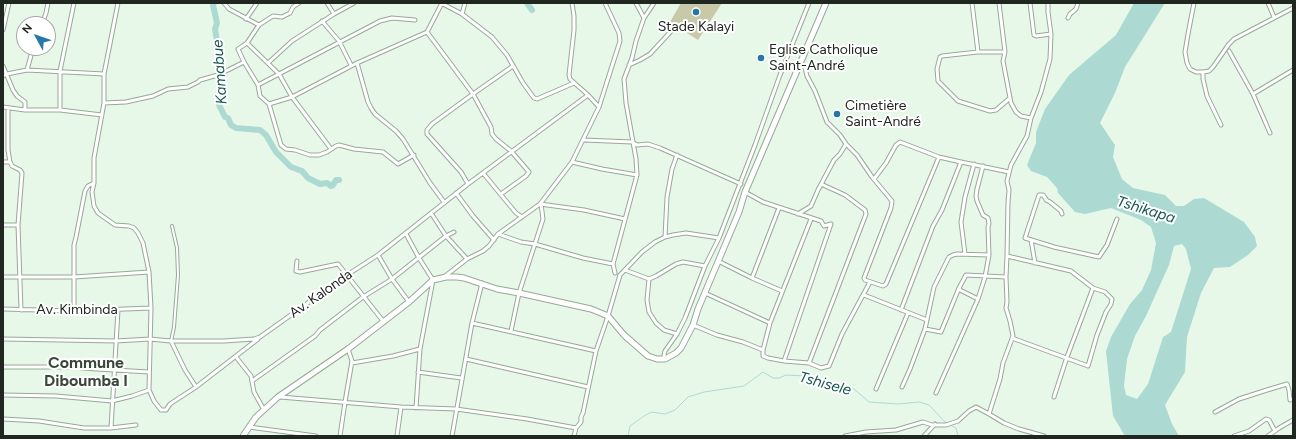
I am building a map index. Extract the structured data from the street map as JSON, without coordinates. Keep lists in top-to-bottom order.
{
  "streets": {
    "street": ["Av. Kalonda", "Av. Kimbinda"]
  },
  "districts": ["Commune Diboumba I"],
  "water": ["Kamabue", "Tshikapa", "Tshisele"],
  "places": ["Stade Kalayi", "Eglise Catholique Saint-André", "Cimetière Saint-André"],
  "north": "top left"
}
